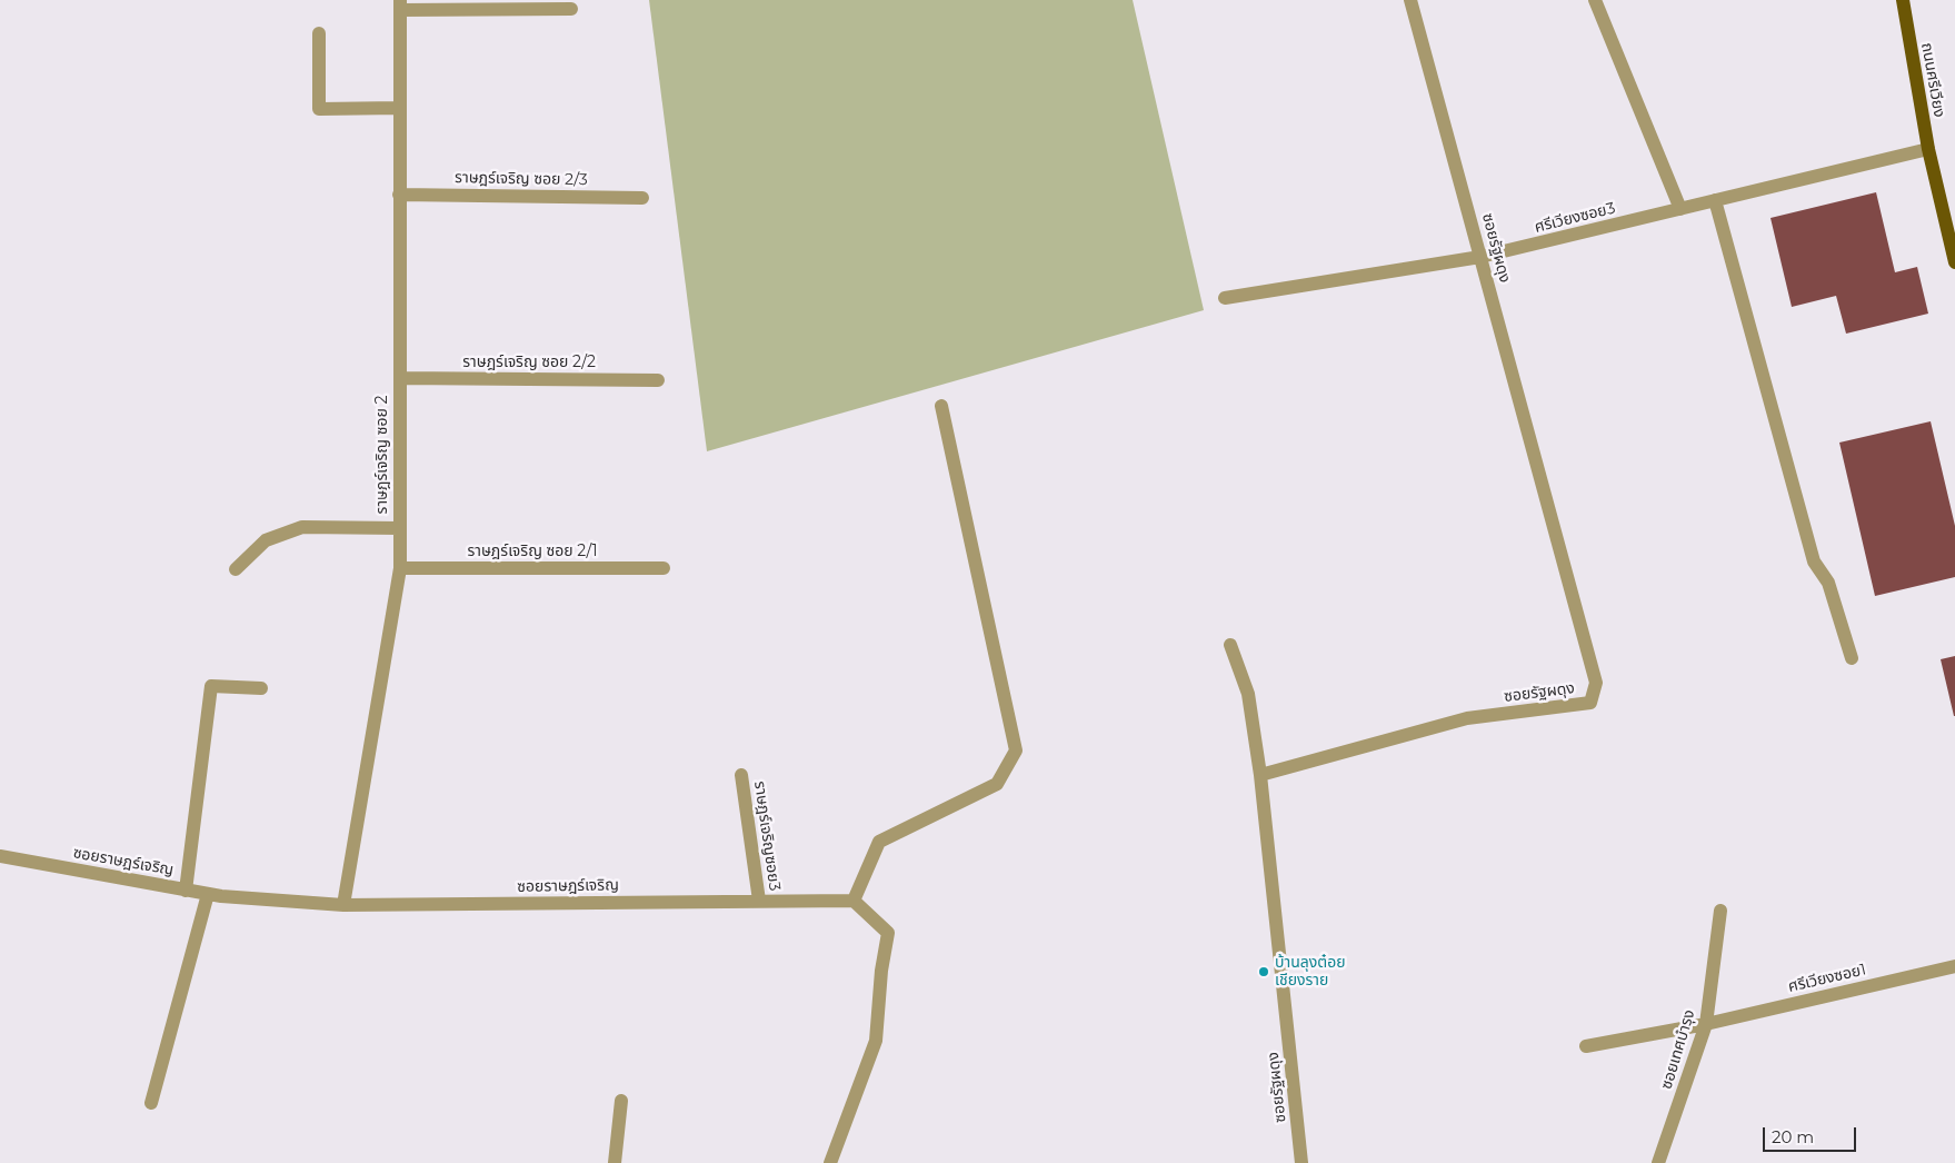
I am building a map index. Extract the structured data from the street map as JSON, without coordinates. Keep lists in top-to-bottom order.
{
  "streets": {
    "main road": ["ถนนศรีเวียง"],
    "street": [
      "ราษฎร์เจริญ ซอย 2/3",
      "ศรีเวียงซอย3",
      "ซอยรัฐผดุง",
      "ราษฎร์เจริญ ซอย 2/2",
      "ราษฎร์เจริญ ซอย 2",
      "ราษฎร์เจริญ ซอย 2/1",
      "ราษฎร์เจริญซอย3",
      "ซอยราษฎร์เจริญ",
      "ศรีเวียงซอย1",
      "ซอยเทศบำรุง"
    ]
  },
  "crossings": [
    ["ถนนศรีเวียง", "ศรีเวียงซอย3"],
    ["ราษฎร์เจริญ ซอย 2/3", "ราษฎร์เจริญ ซอย 2"],
    ["ศรีเวียงซอย3", "ซอยรัฐผดุง"],
    ["ราษฎร์เจริญ ซอย 2/2", "ราษฎร์เจริญ ซอย 2"],
    ["ราษฎร์เจริญ ซอย 2", "ราษฎร์เจริญ ซอย 2/1"],
    ["ราษฎร์เจริญ ซอย 2", "ซอยราษฎร์เจริญ"],
    ["ราษฎร์เจริญซอย3", "ซอยราษฎร์เจริญ"],
    ["ศรีเวียงซอย1", "ซอยเทศบำรุง"]
  ],
  "places": ["บ้านลุงต๋อย เชียงราย"],
  "scale_bar": "20 m"
}
